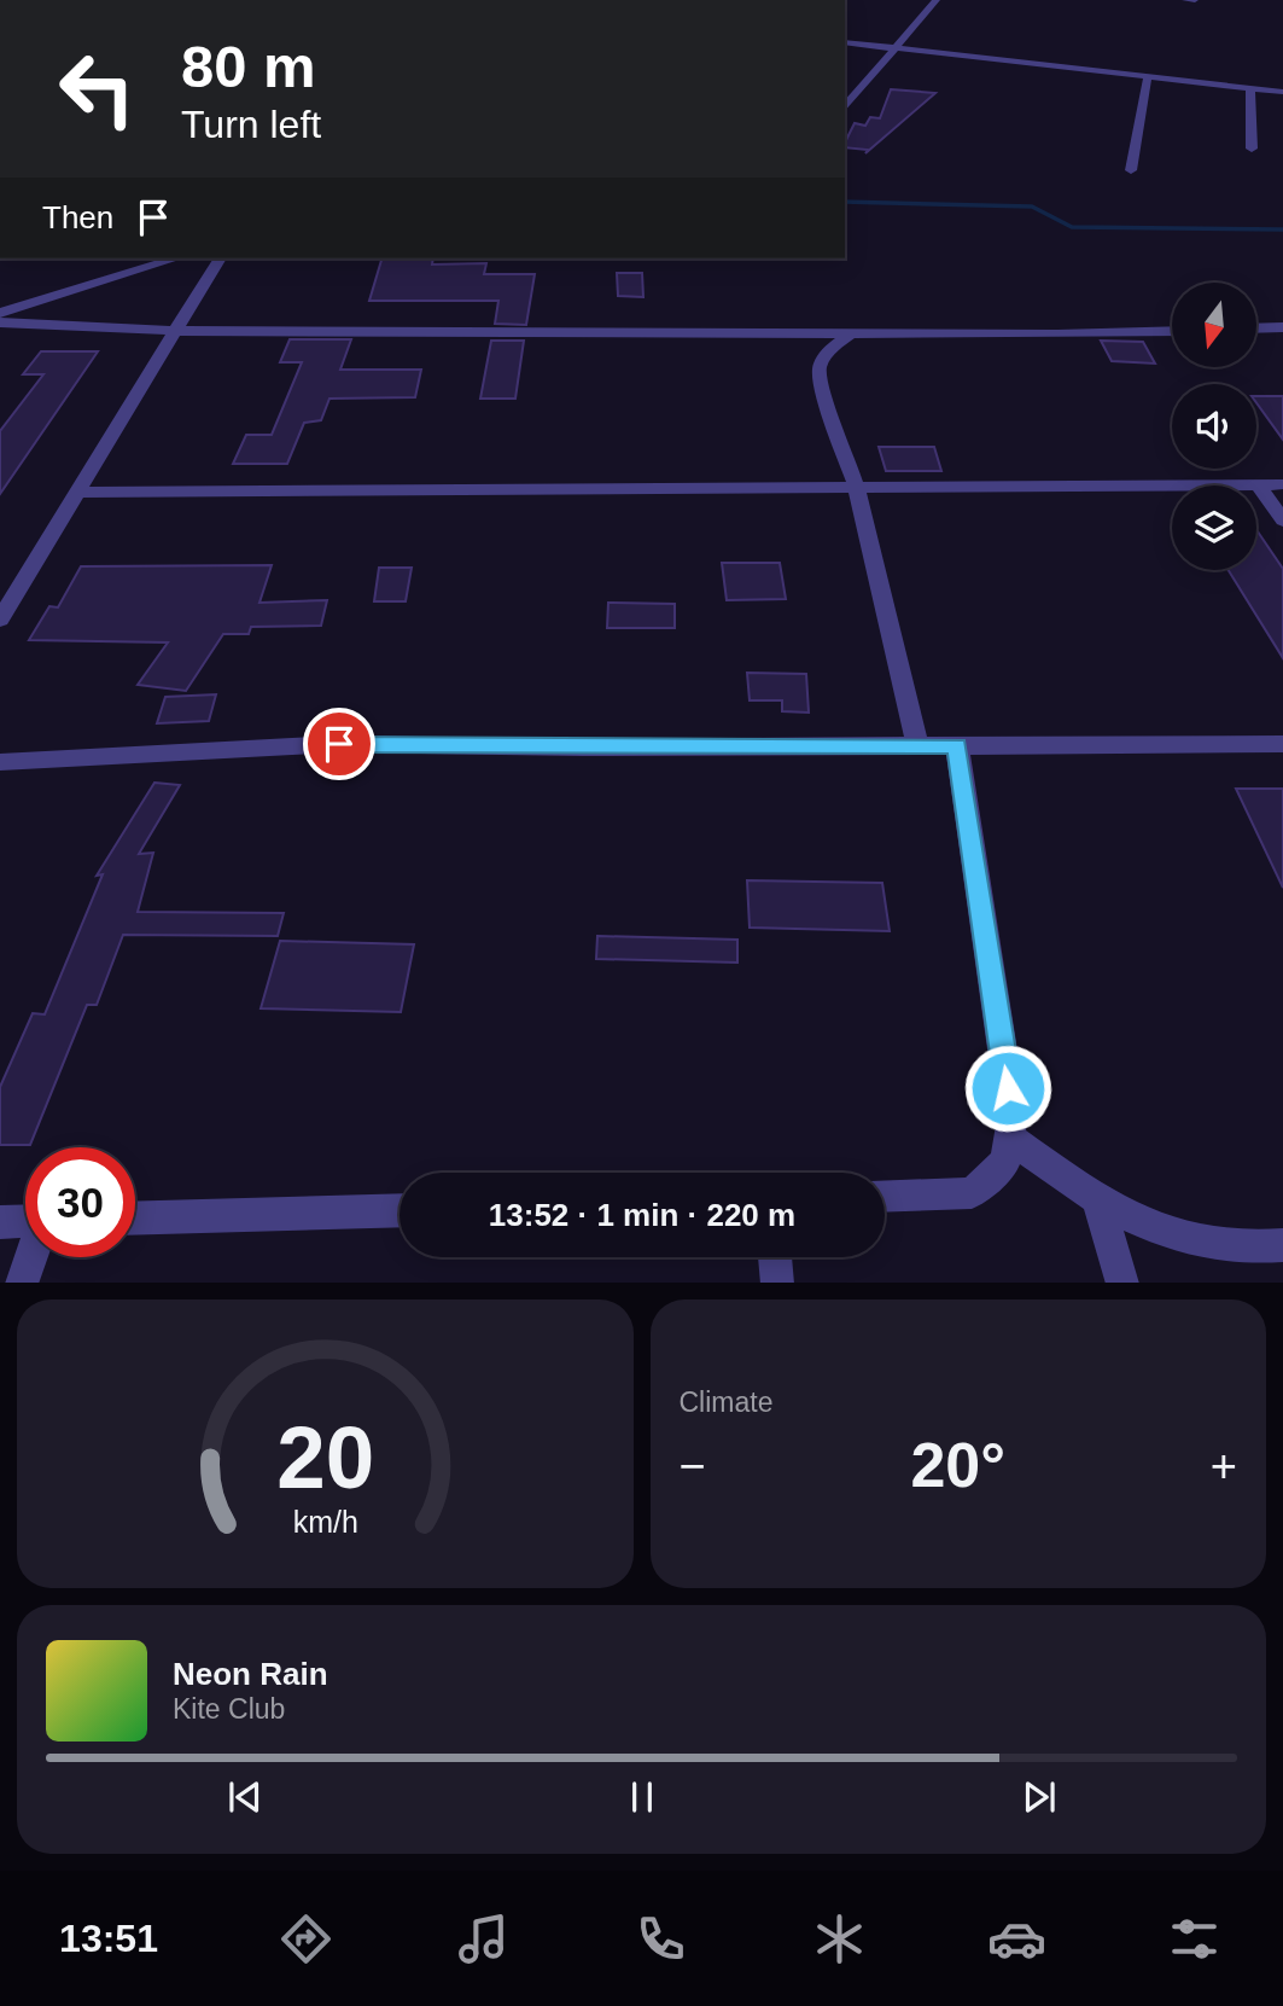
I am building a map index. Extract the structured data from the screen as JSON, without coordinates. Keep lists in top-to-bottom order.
{
  "north": "bottom",
  "page": {
    "turn": ["80 m", "Turn left"],
    "then": "Then",
    "limit": "30",
    "trip": "13:52 · 1 min · 220 m",
    "tile": "Climate",
    "heat": ["−", "20°", "+"],
    "song": ["Neon Rain", "Kite Club"],
    "tabs": "13:51",
    "gauge": ["20", "km/h"]
  }
}
